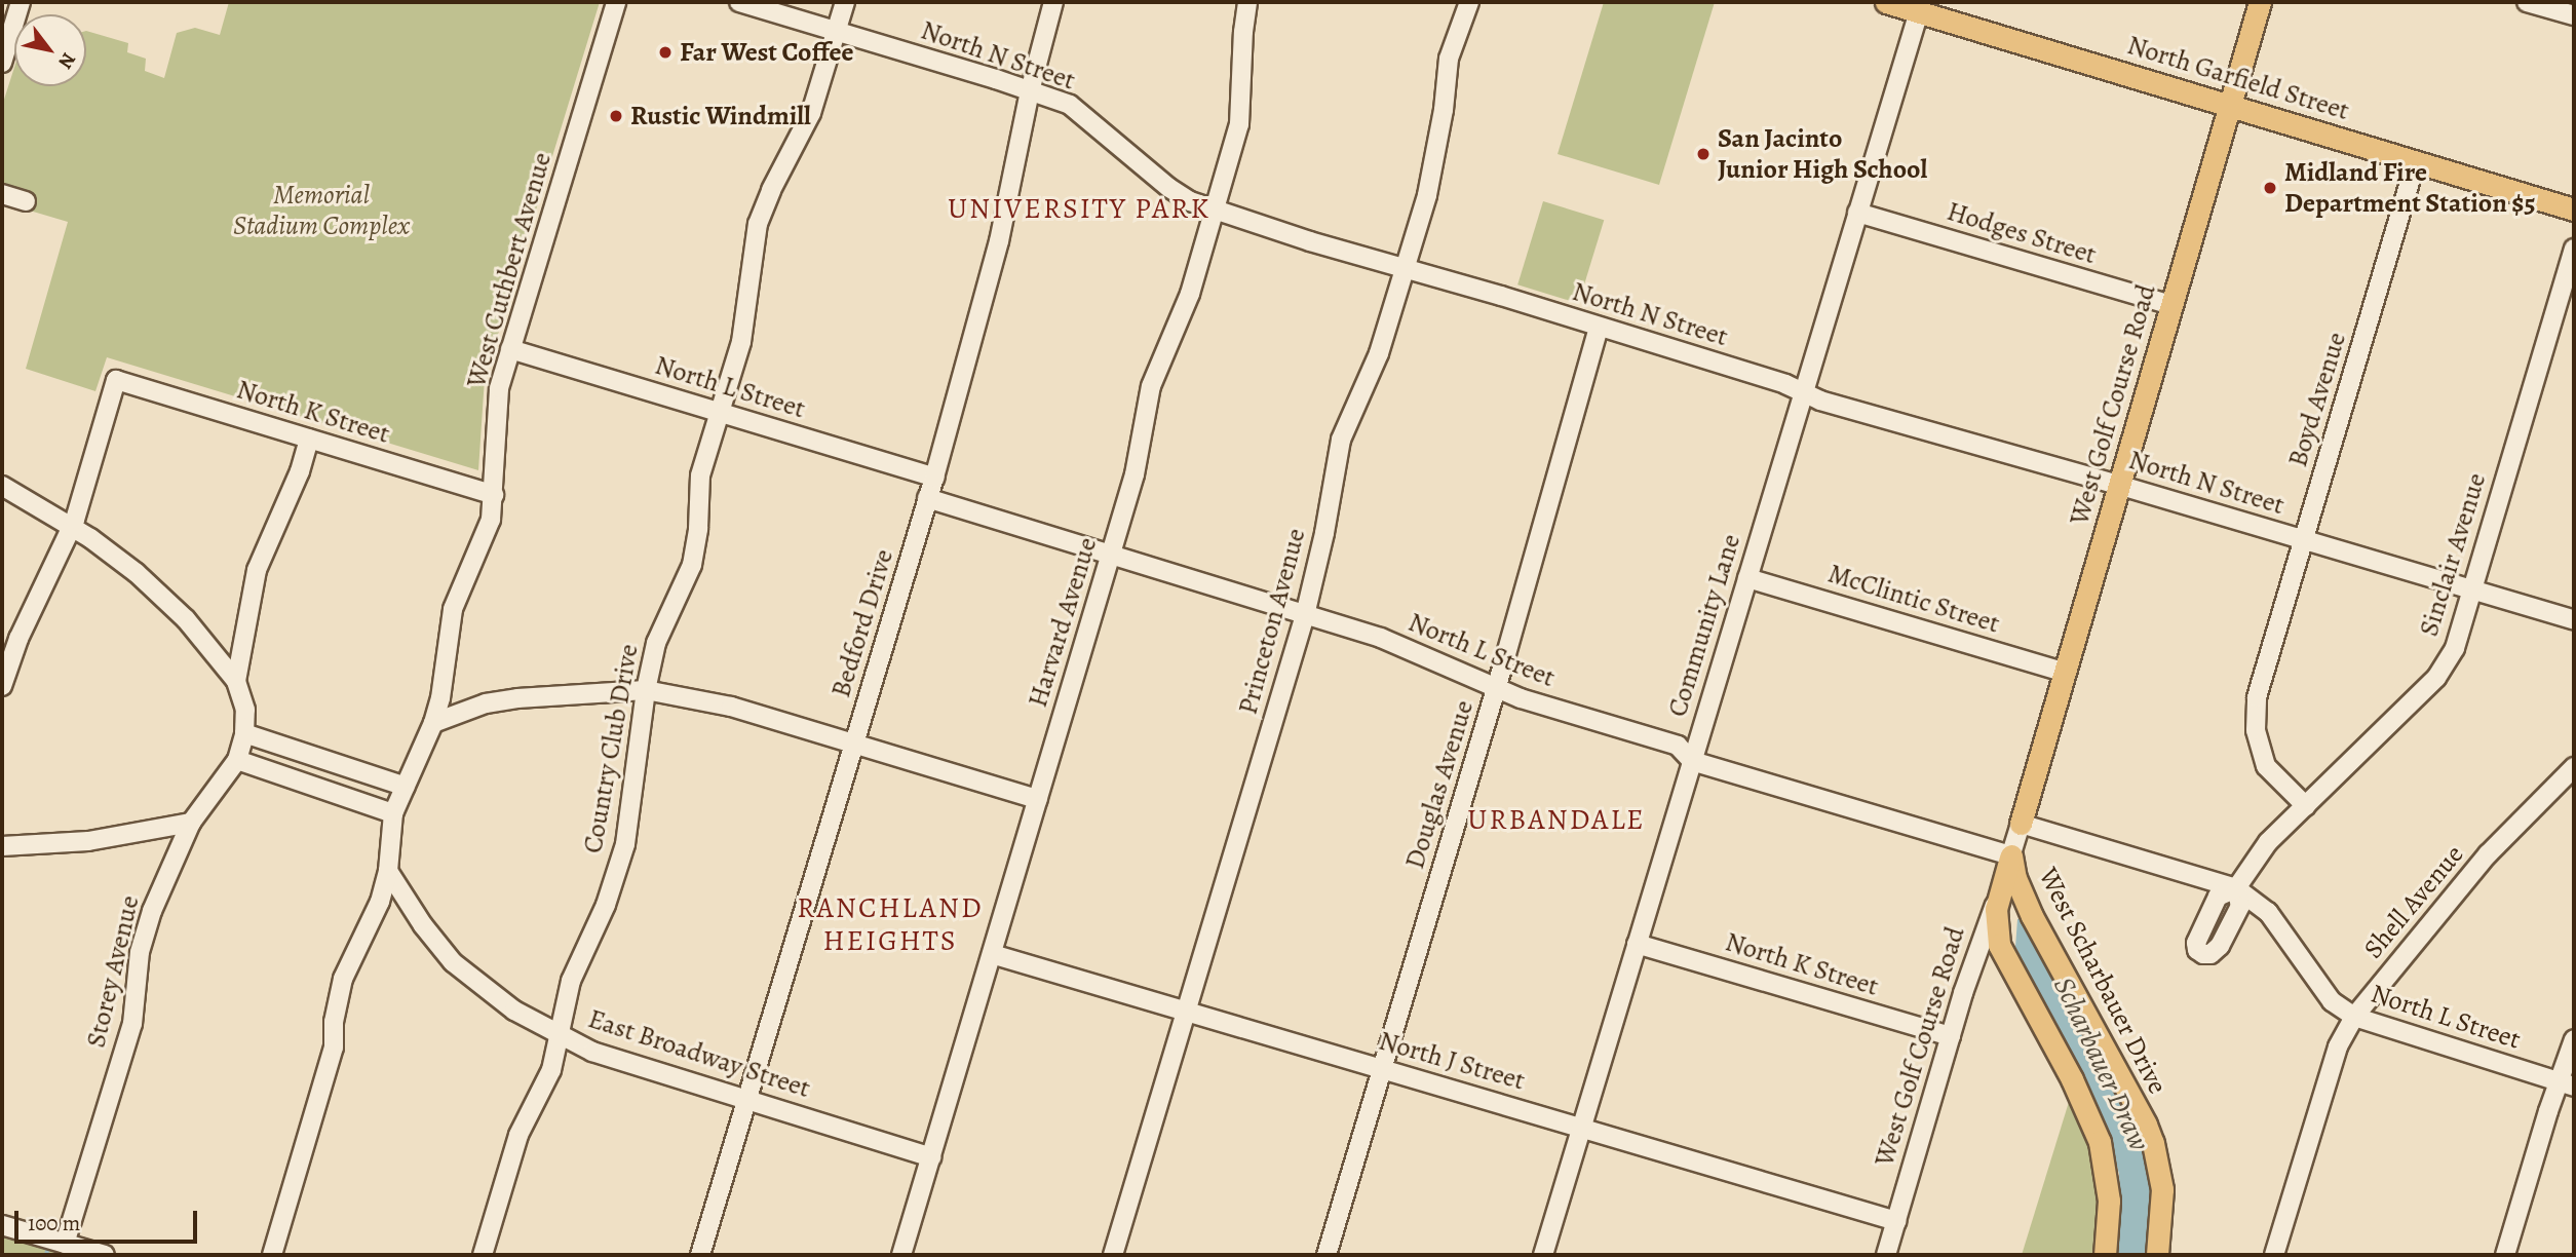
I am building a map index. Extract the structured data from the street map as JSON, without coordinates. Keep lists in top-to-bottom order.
{
  "streets": {
    "main road": ["North Garfield Street", "West Golf Course Road", "West Scharbauer Drive"],
    "street": [
      "North N Street",
      "Hodges Street",
      "West Cuthbert Avenue",
      "North L Street",
      "Boyd Avenue",
      "North K Street",
      "Sinclair Avenue",
      "McClintic Street",
      "Princeton Avenue",
      "Harvard Avenue",
      "Bedford Drive",
      "Community Lane",
      "Country Club Drive",
      "Douglas Avenue",
      "Shell Avenue",
      "Storey Avenue",
      "East Broadway Street",
      "North J Street"
    ]
  },
  "crossings": [
    ["North N Street", "Boyd Avenue"],
    ["North N Street", "West Golf Course Road"],
    ["North N Street", "Sinclair Avenue"],
    ["North N Street", "Princeton Avenue"],
    ["North N Street", "Harvard Avenue"],
    ["North N Street", "Bedford Drive"],
    ["North N Street", "Community Lane"],
    ["North N Street", "Country Club Drive"],
    ["North N Street", "Douglas Avenue"],
    ["North Garfield Street", "Boyd Avenue"],
    ["North Garfield Street", "West Golf Course Road"],
    ["North Garfield Street", "Community Lane"],
    ["Hodges Street", "West Golf Course Road"],
    ["Hodges Street", "Community Lane"],
    ["West Cuthbert Avenue", "North L Street"],
    ["West Cuthbert Avenue", "North K Street"],
    ["West Cuthbert Avenue", "East Broadway Street"],
    ["North L Street", "West Golf Course Road"],
    ["North L Street", "Sinclair Avenue"],
    ["North L Street", "Princeton Avenue"],
    ["North L Street", "Harvard Avenue"],
    ["North L Street", "Bedford Drive"],
    ["North L Street", "Community Lane"],
    ["North L Street", "Country Club Drive"],
    ["North L Street", "Douglas Avenue"],
    ["North L Street", "Shell Avenue"],
    ["North L Street", "West Scharbauer Drive"],
    ["Boyd Avenue", "Sinclair Avenue"],
    ["West Golf Course Road", "North K Street"],
    ["West Golf Course Road", "McClintic Street"],
    ["West Golf Course Road", "West Scharbauer Drive"],
    ["West Golf Course Road", "North J Street"],
    ["North K Street", "Community Lane"],
    ["North K Street", "Storey Avenue"],
    ["McClintic Street", "Community Lane"],
    ["Princeton Avenue", "North J Street"],
    ["Harvard Avenue", "East Broadway Street"],
    ["Harvard Avenue", "North J Street"],
    ["Bedford Drive", "East Broadway Street"],
    ["Community Lane", "North J Street"],
    ["Country Club Drive", "East Broadway Street"],
    ["Douglas Avenue", "North J Street"]
  ],
  "districts": ["UNIVERSITY PARK", "URBANDALE", "RANCHLAND HEIGHTS"],
  "water": ["Scharbauer Draw"],
  "parks": ["Memorial Stadium Complex"],
  "places": [
    "Far West Coffee",
    "Rustic Windmill",
    "San Jacinto Junior High School",
    "Midland Fire Department Station $5"
  ],
  "scale_bar": "100 m",
  "north": "bottom right"
}
